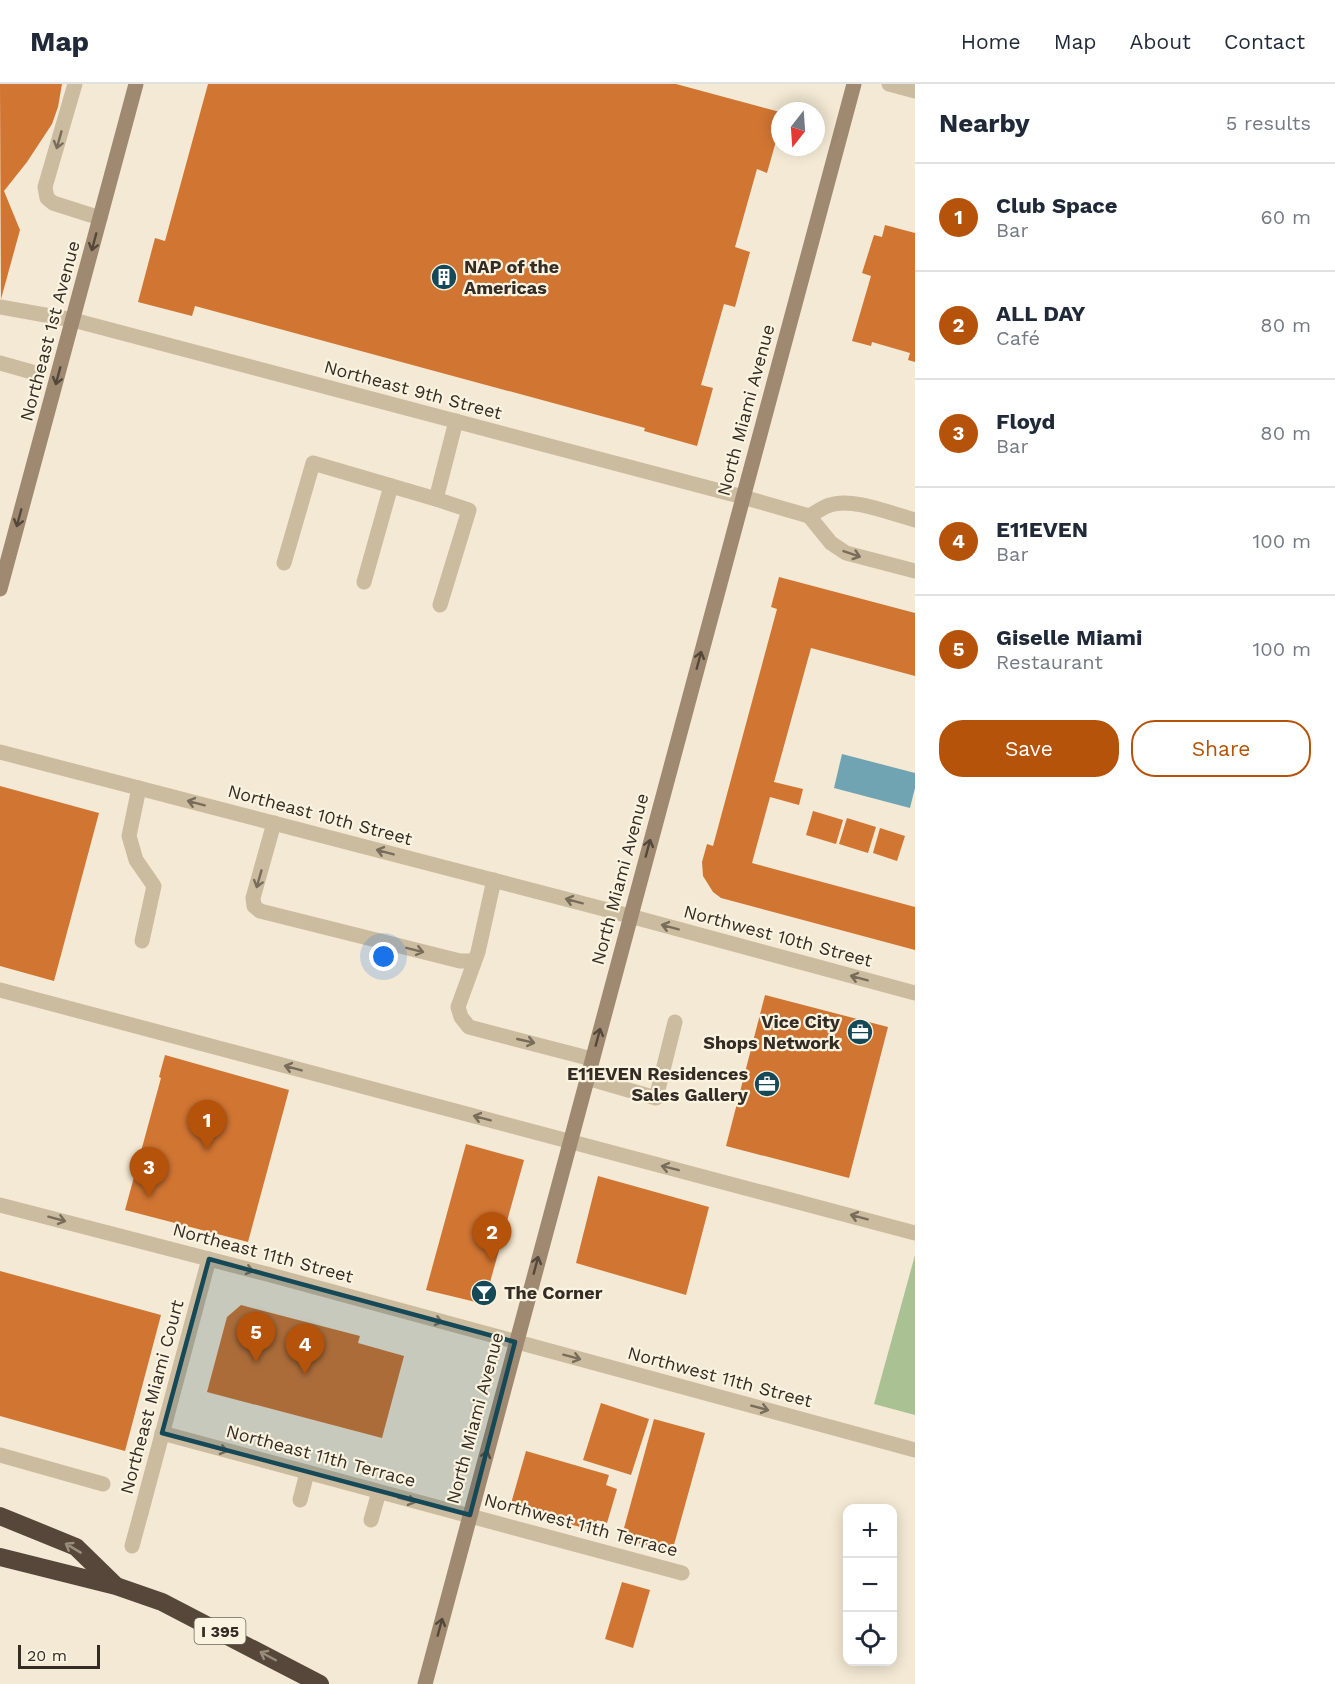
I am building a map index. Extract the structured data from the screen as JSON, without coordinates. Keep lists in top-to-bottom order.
{
  "streets": {
    "highway": ["I 395"],
    "main road": ["Northeast 1st Avenue", "North Miami Avenue"],
    "street": [
      "Northeast 9th Street",
      "Northeast 10th Street",
      "Northwest 10th Street",
      "Northeast 11th Street",
      "Northwest 11th Street",
      "Northeast Miami Court",
      "Northeast 11th Terrace",
      "Northwest 11th Terrace"
    ]
  },
  "crossings": [
    ["Northeast 1st Avenue", "Northeast 9th Street"],
    ["Northeast 9th Street", "North Miami Avenue"],
    ["North Miami Avenue", "Northeast 10th Street"],
    ["North Miami Avenue", "Northwest 10th Street"],
    ["North Miami Avenue", "Northeast 11th Street"],
    ["North Miami Avenue", "Northwest 11th Street"],
    ["North Miami Avenue", "Northeast 11th Terrace"],
    ["North Miami Avenue", "Northwest 11th Terrace"],
    ["Northeast 10th Street", "Northwest 10th Street"],
    ["Northeast 11th Street", "Northwest 11th Street"],
    ["Northeast 11th Street", "Northeast Miami Court"],
    ["Northeast Miami Court", "Northeast 11th Terrace"],
    ["Northeast 11th Terrace", "Northwest 11th Terrace"]
  ],
  "one_way": [
    "Northeast 1st Avenue",
    "North Miami Avenue",
    "Northeast 10th Street",
    "Northwest 10th Street",
    "Northeast 11th Street",
    "Northwest 11th Street",
    "Northeast 11th Terrace"
  ],
  "places": {
    "building": ["NAP of the Americas"],
    "office": ["Vice City Shops Network", "E11EVEN Residences Sales Gallery"],
    "bar": ["The Corner"]
  },
  "scale_bar": "20 m",
  "north": "bottom",
  "page": {
    "header": "Map",
    "nav": [
      "Home",
      "Map",
      "About",
      "Contact"
    ],
    "heading": ["Nearby", "5 results"],
    "list": [
      {
        "mark": "1",
        "name": "Club Space",
        "note": "Bar",
        "value": "60 m"
      },
      {
        "mark": "2",
        "name": "ALL DAY",
        "note": "Café",
        "value": "80 m"
      },
      {
        "mark": "3",
        "name": "Floyd",
        "note": "Bar",
        "value": "80 m"
      },
      {
        "mark": "4",
        "name": "E11EVEN",
        "note": "Bar",
        "value": "100 m"
      },
      {
        "mark": "5",
        "name": "Giselle Miami",
        "note": "Restaurant",
        "value": "100 m"
      }
    ],
    "buttons": ["Save", "Share"],
    "pins": [
      "1",
      "3",
      "2",
      "5",
      "4"
    ],
    "map_buttons": ["+", "−"],
    "scale": "20 m"
  }
}
